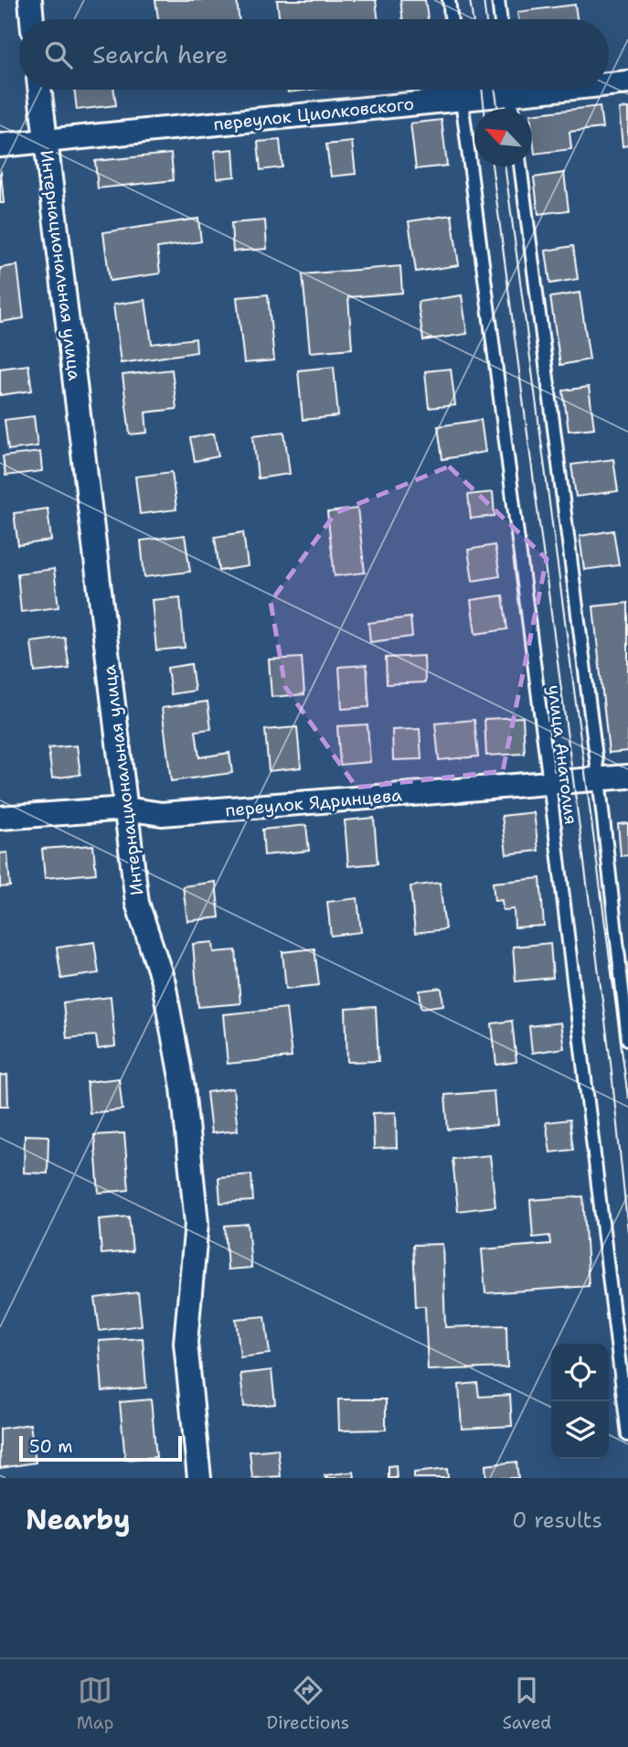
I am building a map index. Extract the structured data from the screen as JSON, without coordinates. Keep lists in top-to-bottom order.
{
  "streets": {
    "street": ["переулок Циолковского", "Интернациональная улица", "переулок Ядринцева"],
    "lane": ["улица Анатолия"]
  },
  "crossings": [
    ["переулок Циолковского", "Интернациональная улица"],
    ["Интернациональная улица", "переулок Ядринцева"],
    ["улица Анатолия", "переулок Ядринцева"]
  ],
  "scale_bar": "50 m",
  "north": "top left",
  "page": {
    "search": "Search here",
    "scale": "50 m",
    "heading": ["Nearby", "0 results"],
    "nav": ["Map", "Directions", "Saved"]
  }
}
